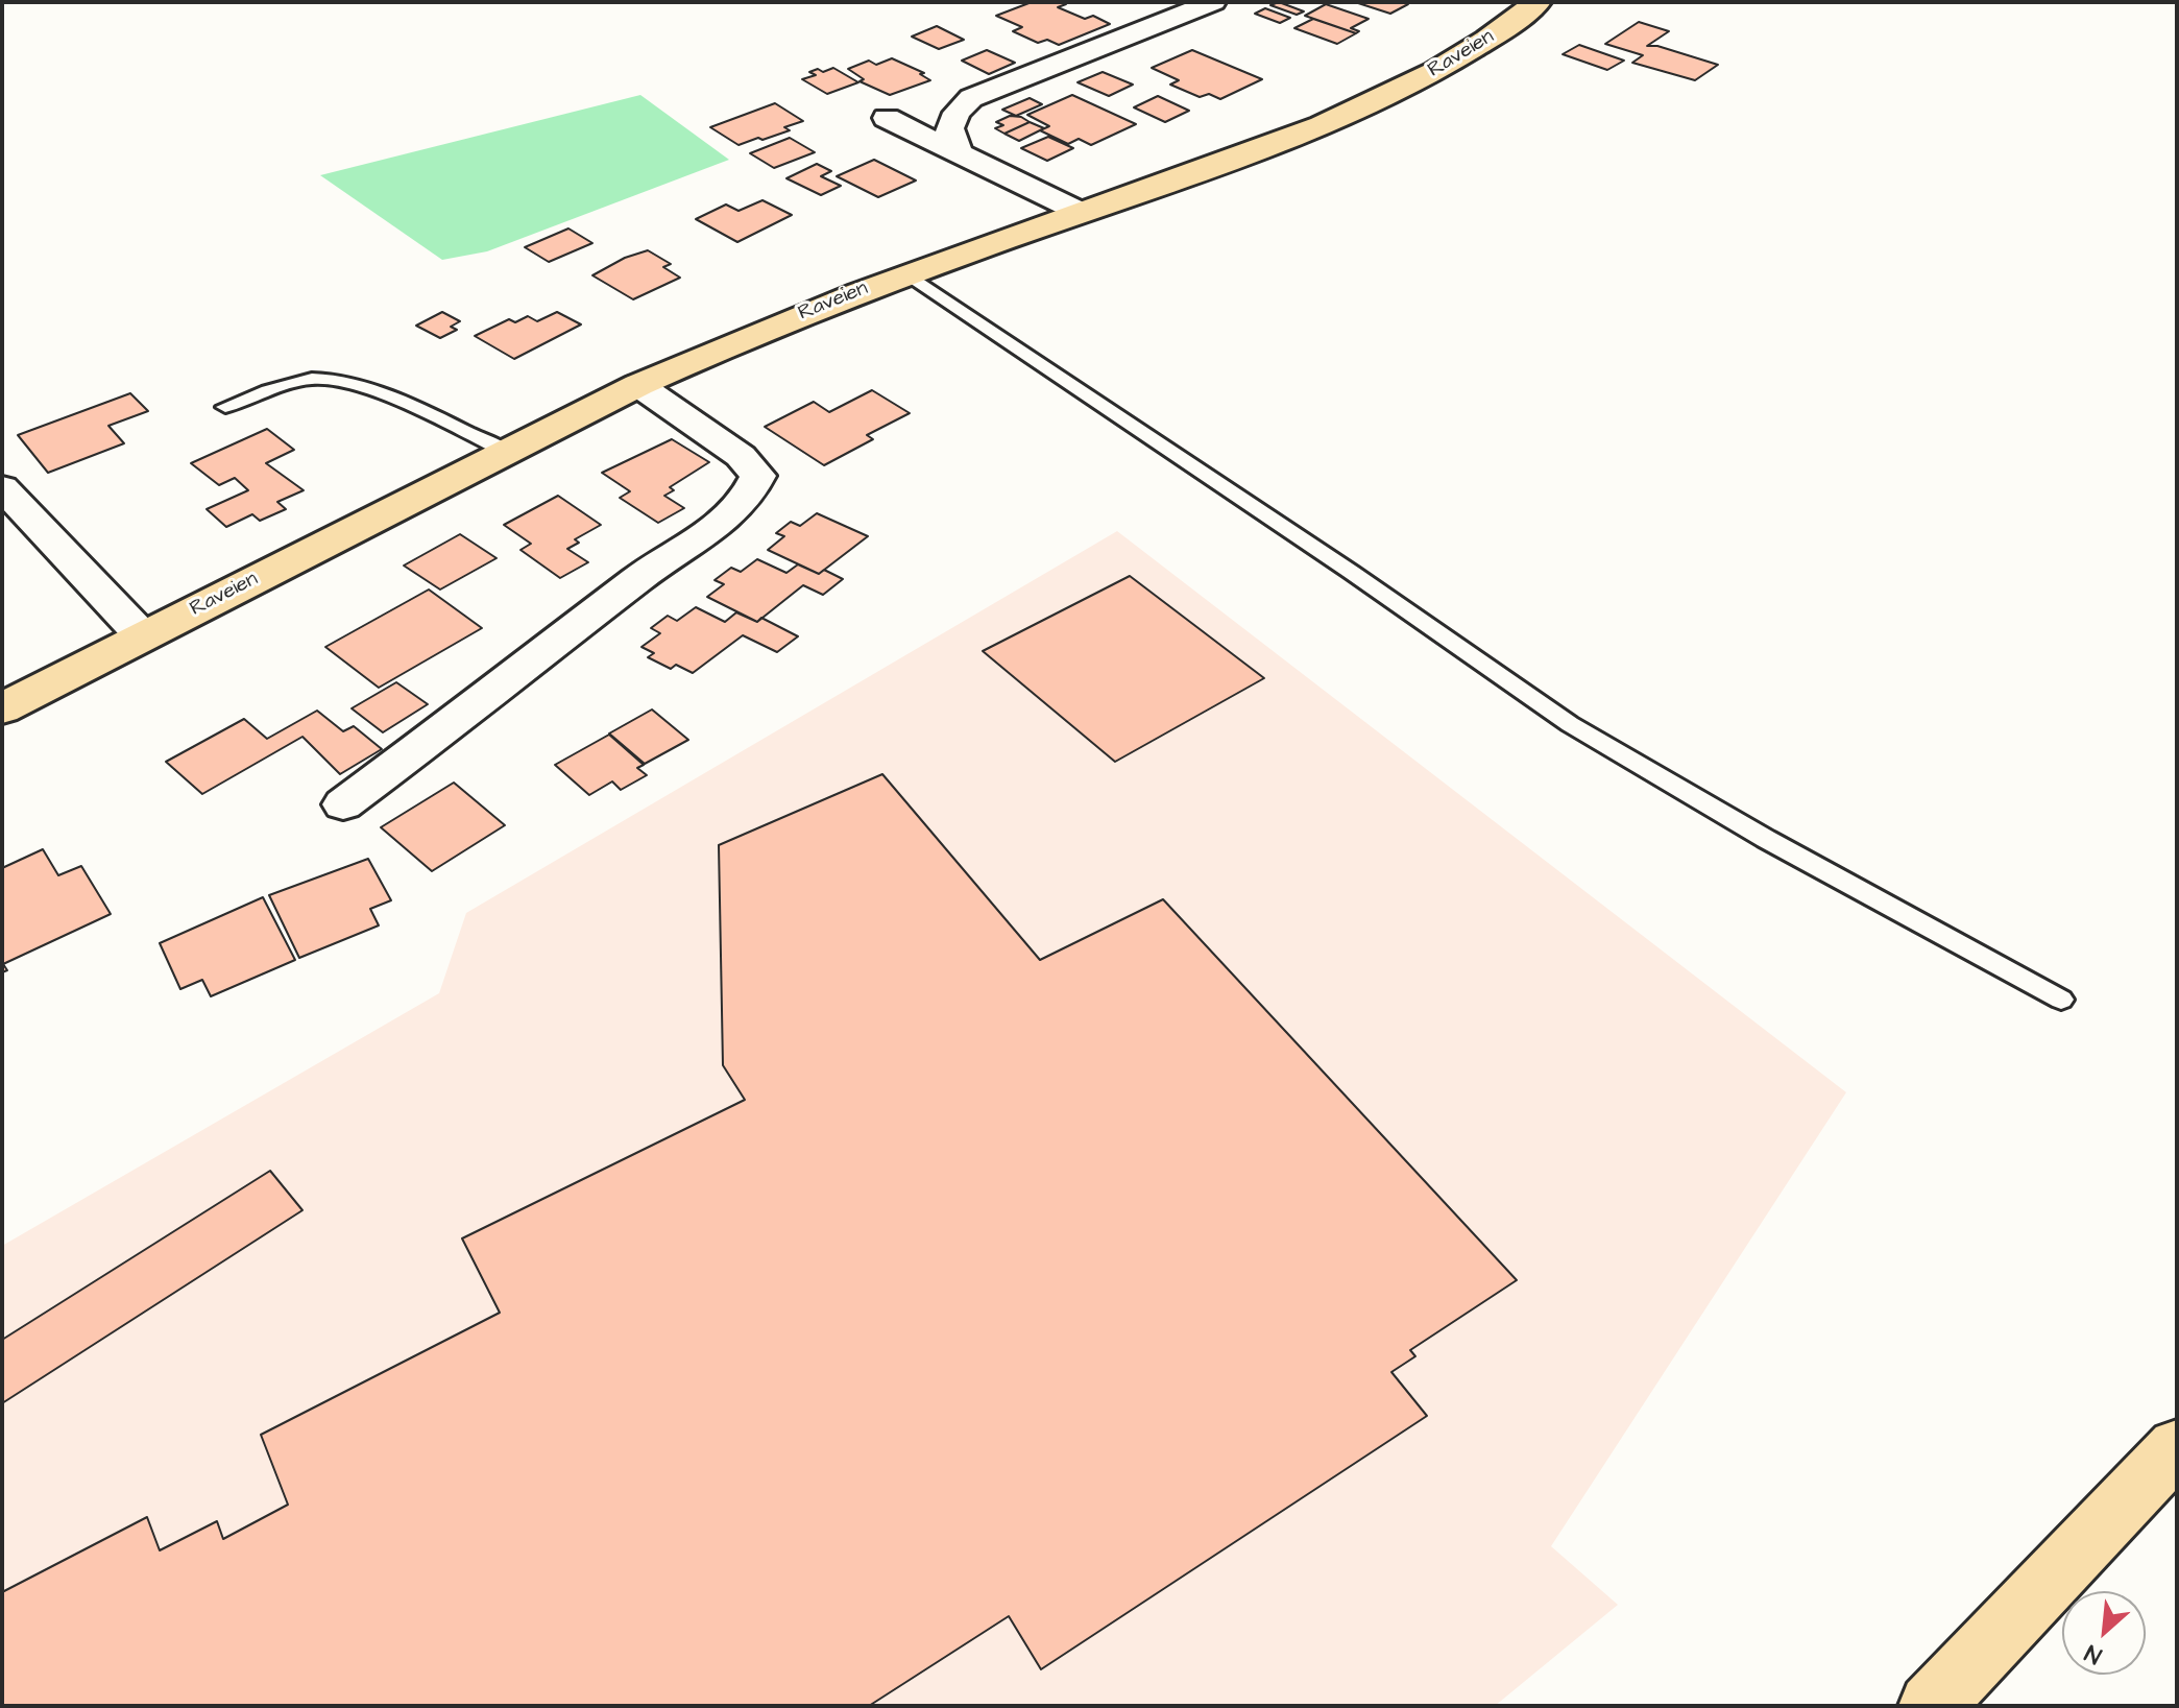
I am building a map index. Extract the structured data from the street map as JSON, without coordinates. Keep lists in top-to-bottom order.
{
  "streets": {
    "main road": ["Raveien"]
  },
  "north": "bottom left"
}
